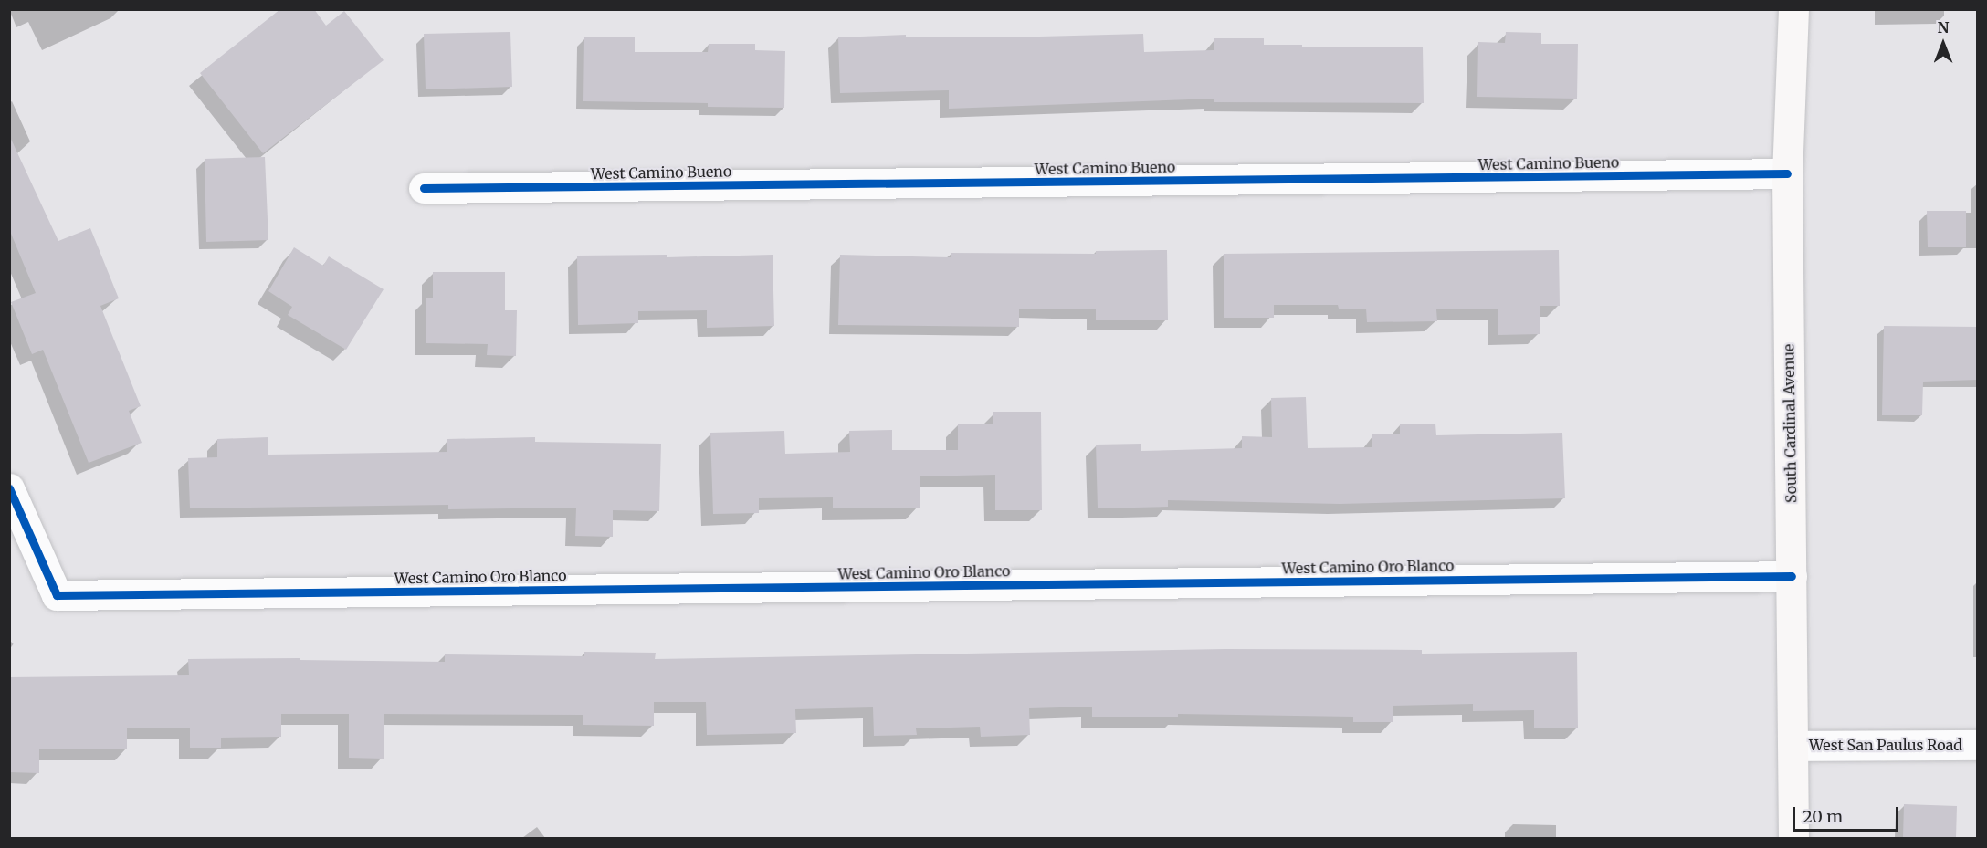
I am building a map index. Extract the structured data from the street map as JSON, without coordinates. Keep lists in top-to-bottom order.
{
  "streets": {
    "main road": ["South Cardinal Avenue"],
    "street": ["West Camino Bueno", "West Camino Oro Blanco", "West San Paulus Road"]
  },
  "crossings": [
    ["West Camino Bueno", "South Cardinal Avenue"],
    ["South Cardinal Avenue", "West Camino Oro Blanco"],
    ["South Cardinal Avenue", "West San Paulus Road"]
  ],
  "scale_bar": "20 m",
  "north": "top"
}
